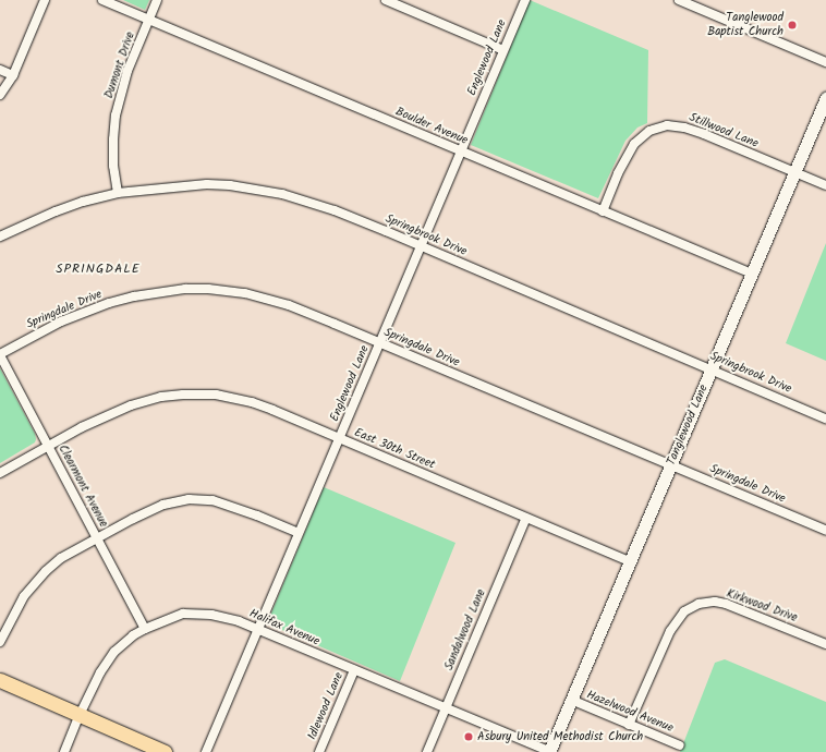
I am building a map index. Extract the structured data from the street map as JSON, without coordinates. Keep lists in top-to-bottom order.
{
  "streets": {
    "main road": ["Tanglewood Lane"],
    "street": [
      "Englewood Lane",
      "Dumont Drive",
      "Boulder Avenue",
      "Stillwood Lane",
      "Springbrook Drive",
      "Springdale Drive",
      "East 30th Street",
      "Clearmont Avenue",
      "Kirkwood Drive",
      "Halifax Avenue",
      "Sandalwood Lane",
      "Idlewood Lane",
      "Hazelwood Avenue"
    ]
  },
  "crossings": [
    ["Englewood Lane", "Boulder Avenue"],
    ["Englewood Lane", "Springbrook Drive"],
    ["Englewood Lane", "Springdale Drive"],
    ["Englewood Lane", "East 30th Street"],
    ["Englewood Lane", "Halifax Avenue"],
    ["Dumont Drive", "Boulder Avenue"],
    ["Dumont Drive", "Springbrook Drive"],
    ["Boulder Avenue", "Stillwood Lane"],
    ["Boulder Avenue", "Tanglewood Lane"],
    ["Stillwood Lane", "Tanglewood Lane"],
    ["Springbrook Drive", "Tanglewood Lane"],
    ["Springdale Drive", "Tanglewood Lane"],
    ["Springdale Drive", "Clearmont Avenue"],
    ["Tanglewood Lane", "East 30th Street"],
    ["Tanglewood Lane", "Halifax Avenue"],
    ["Tanglewood Lane", "Hazelwood Avenue"],
    ["East 30th Street", "Clearmont Avenue"],
    ["East 30th Street", "Sandalwood Lane"],
    ["Clearmont Avenue", "Halifax Avenue"],
    ["Kirkwood Drive", "Hazelwood Avenue"],
    ["Halifax Avenue", "Sandalwood Lane"],
    ["Halifax Avenue", "Idlewood Lane"]
  ],
  "districts": ["SPRINGDALE"],
  "places": ["Tanglewood Baptist Church", "Asbury United Methodist Church"]
}
